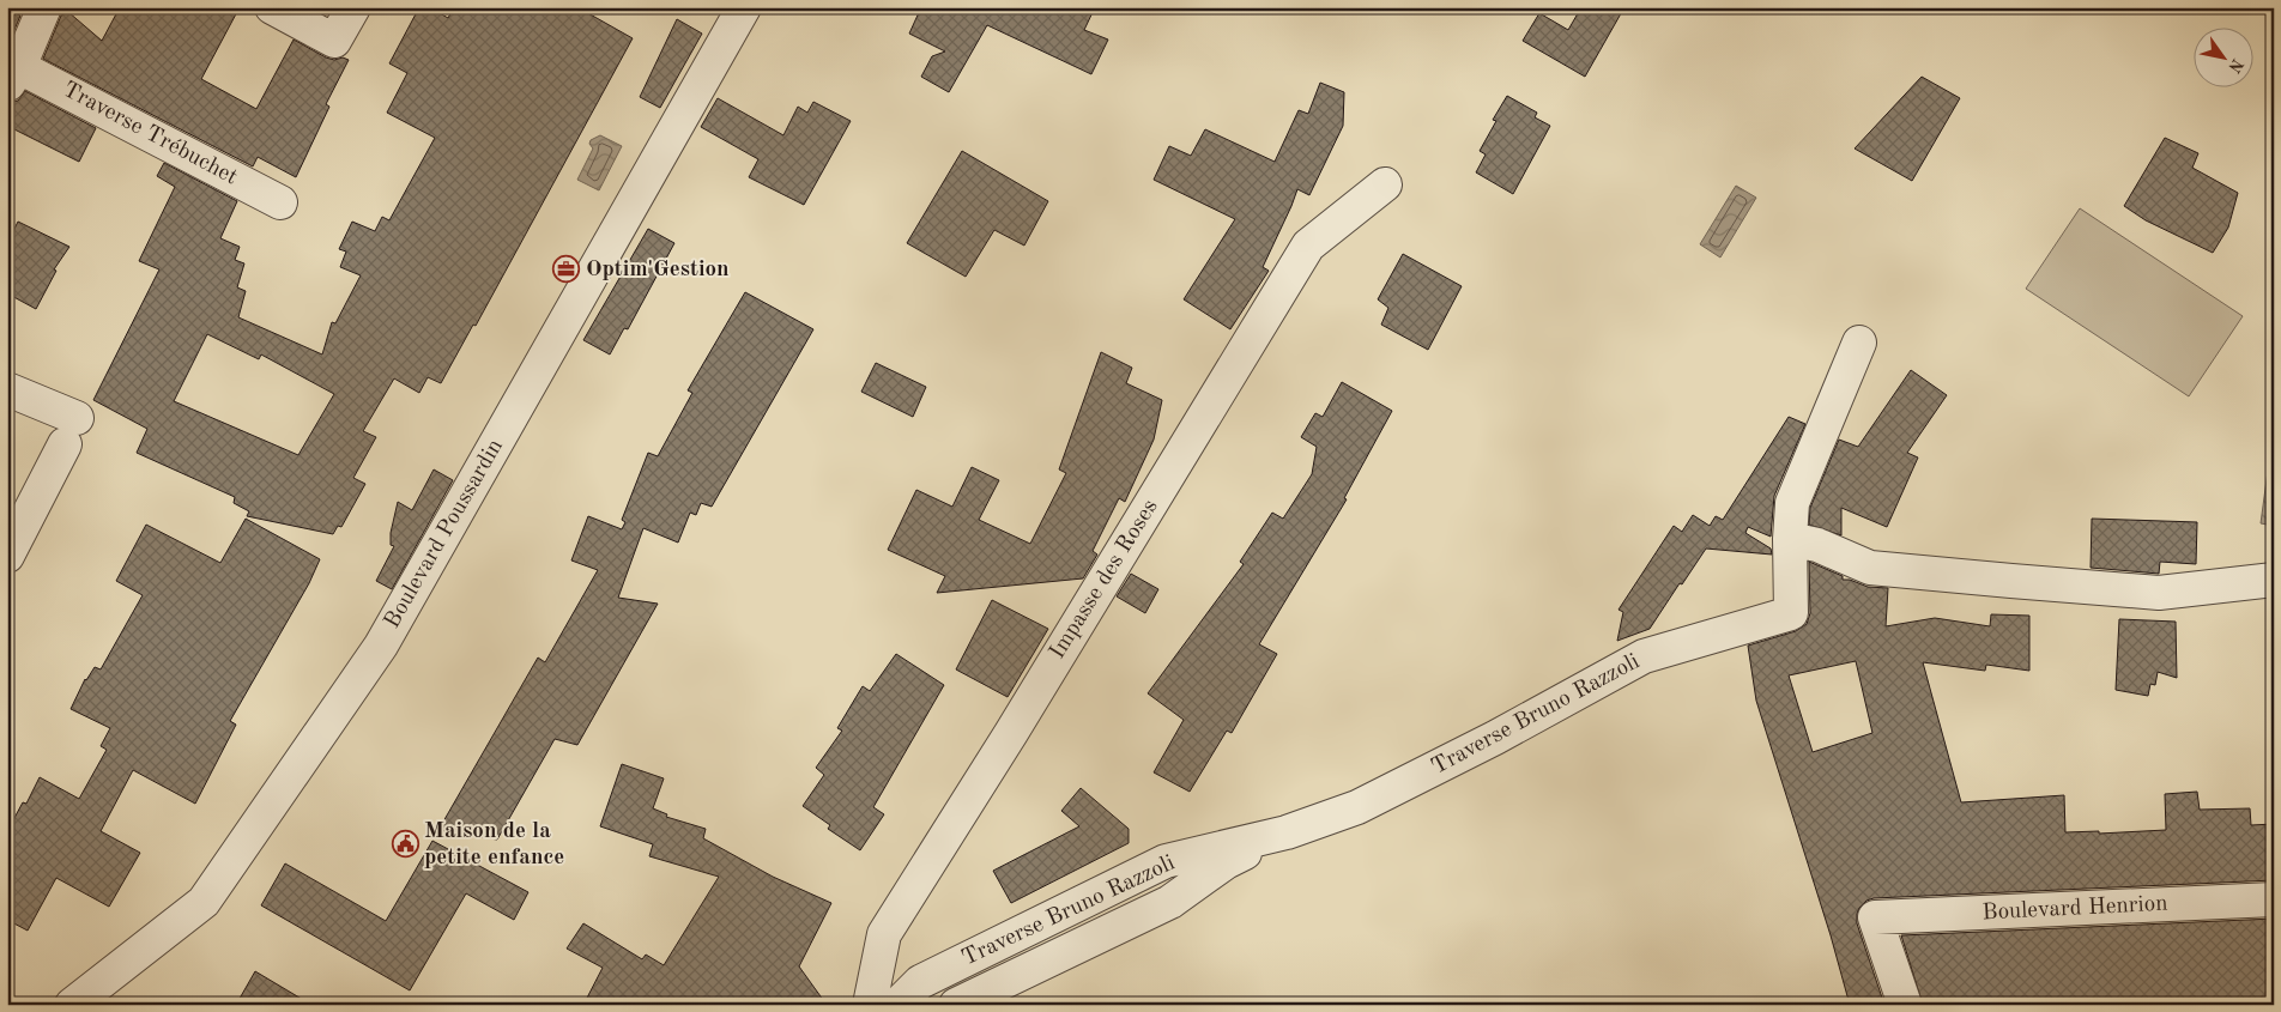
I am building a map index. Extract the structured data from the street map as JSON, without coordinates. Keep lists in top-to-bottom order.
{
  "streets": {
    "street": [
      "Traverse Trébuchet",
      "Boulevard Poussardin",
      "Impasse des Roses",
      "Traverse Bruno Razzoli",
      "Boulevard Henrion"
    ]
  },
  "places": {
    "office": ["Optim'Gestion"],
    "public building": ["Maison de la petite enfance"]
  },
  "north": "bottom right"
}
